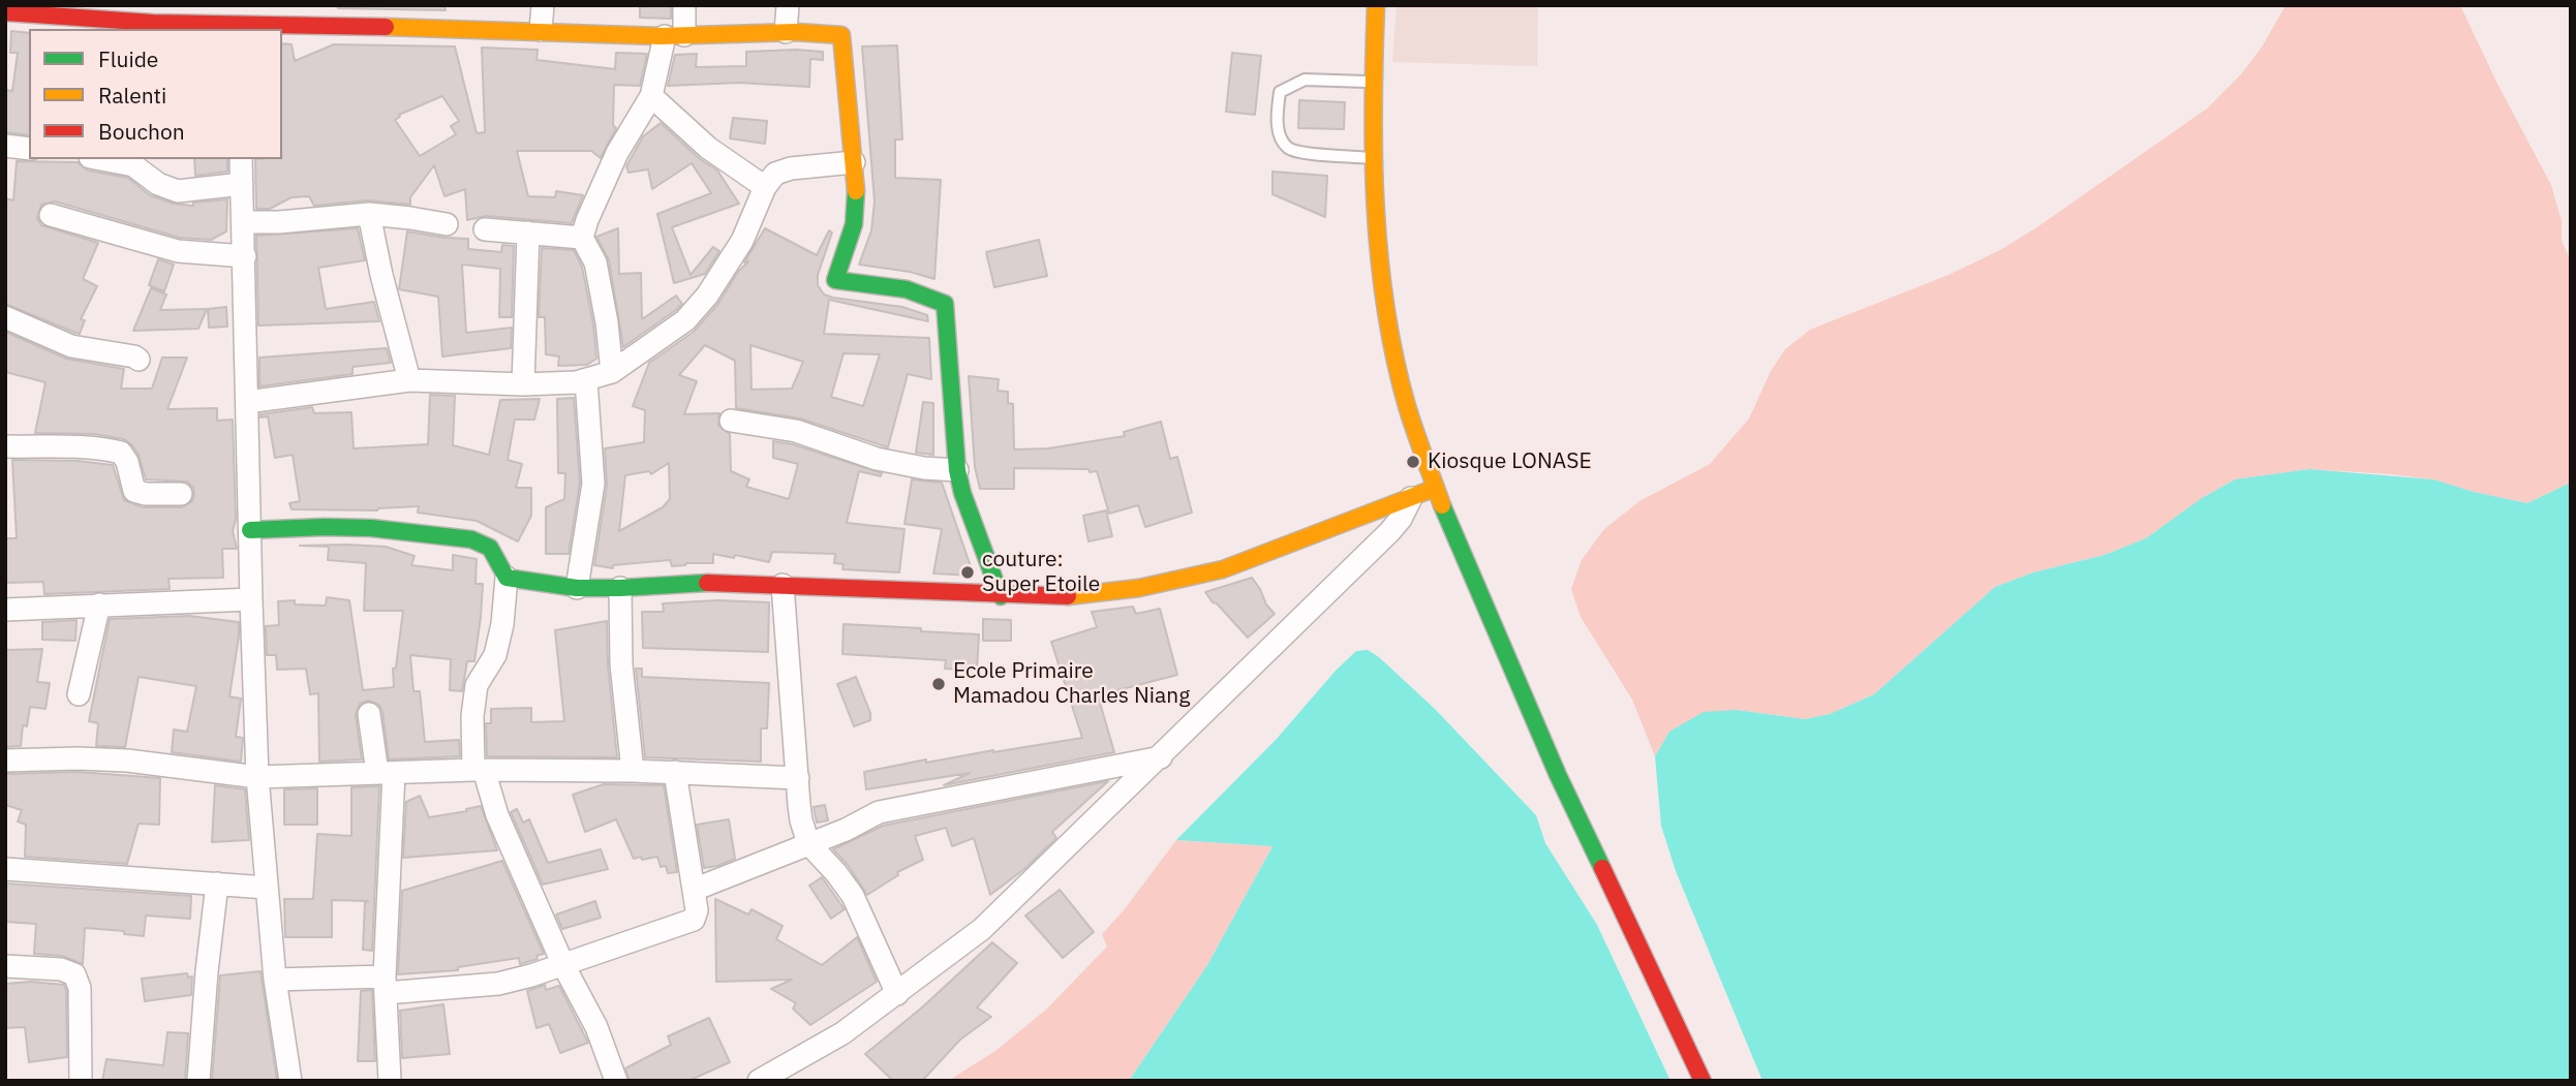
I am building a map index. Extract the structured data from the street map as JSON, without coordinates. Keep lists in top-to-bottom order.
{
  "places": ["Kiosque LONASE", "couture: Super Etoile", "Ecole Primaire Mamadou Charles Niang"],
  "legend": ["Fluide", "Ralenti", "Bouchon"]
}
